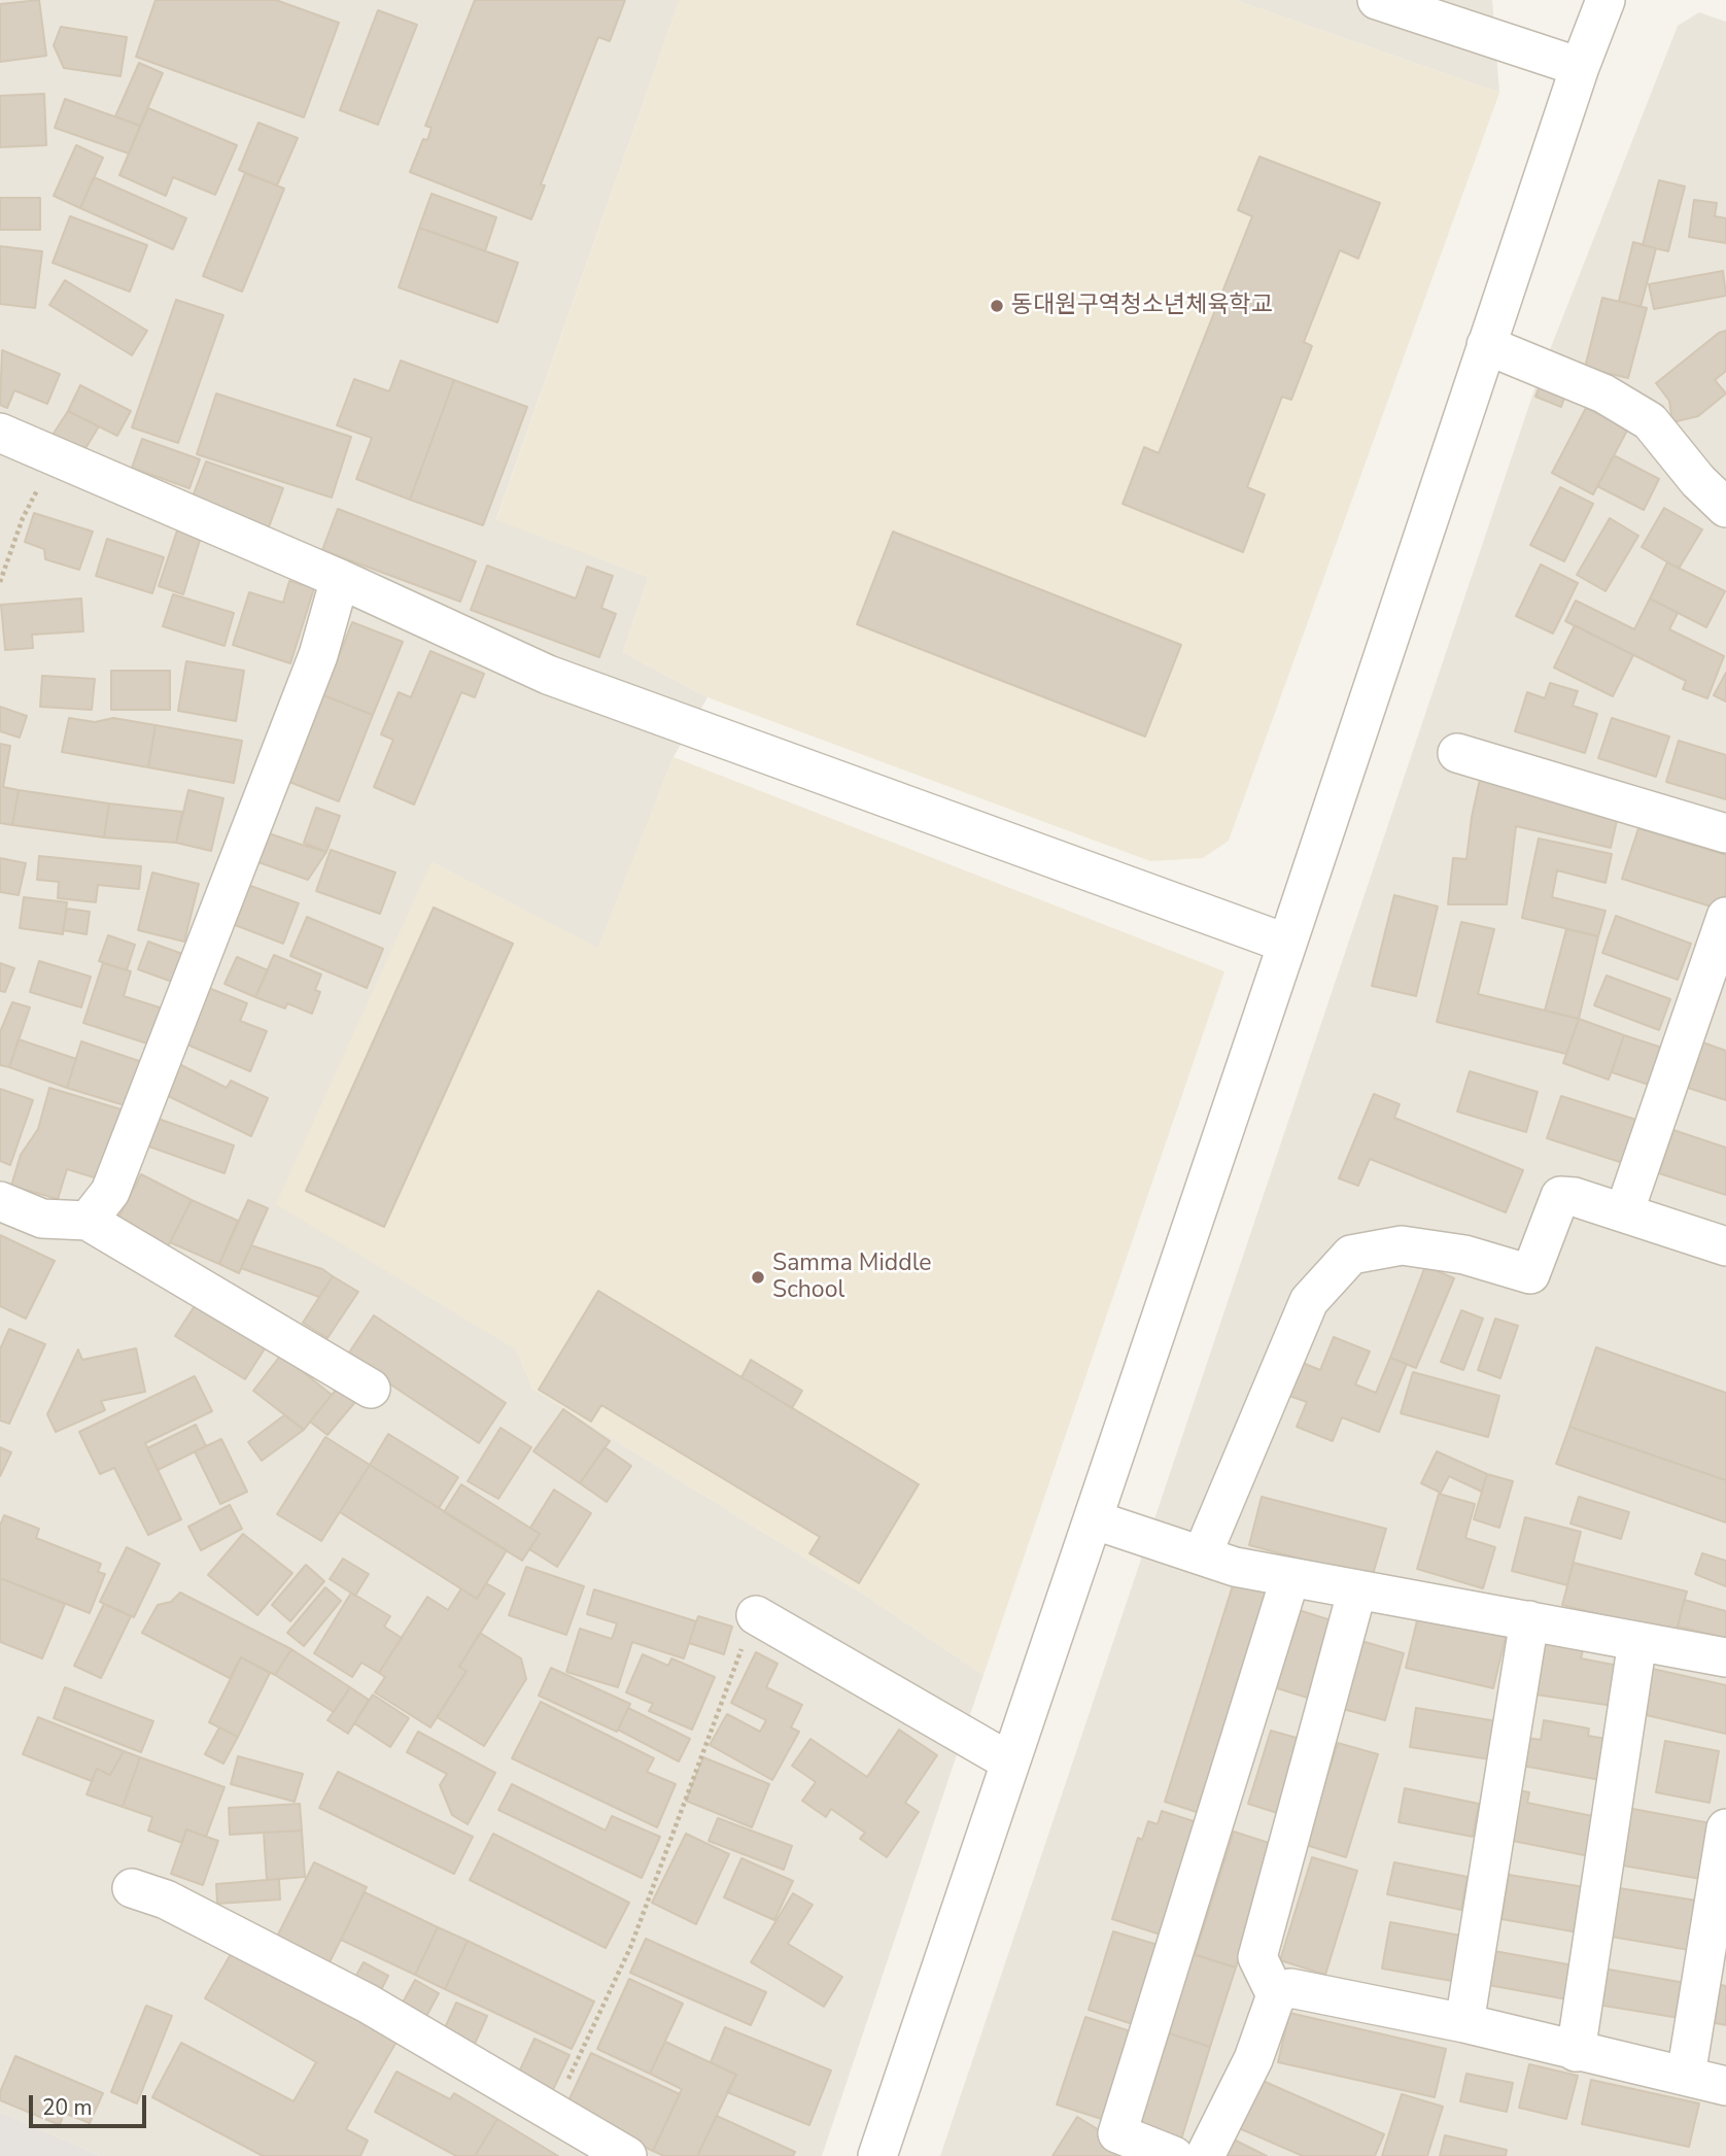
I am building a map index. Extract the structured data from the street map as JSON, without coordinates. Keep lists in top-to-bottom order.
{
  "places": ["동대원구역청소년체육학교", "Samma Middle School"],
  "scale_bar": "20 m"
}
